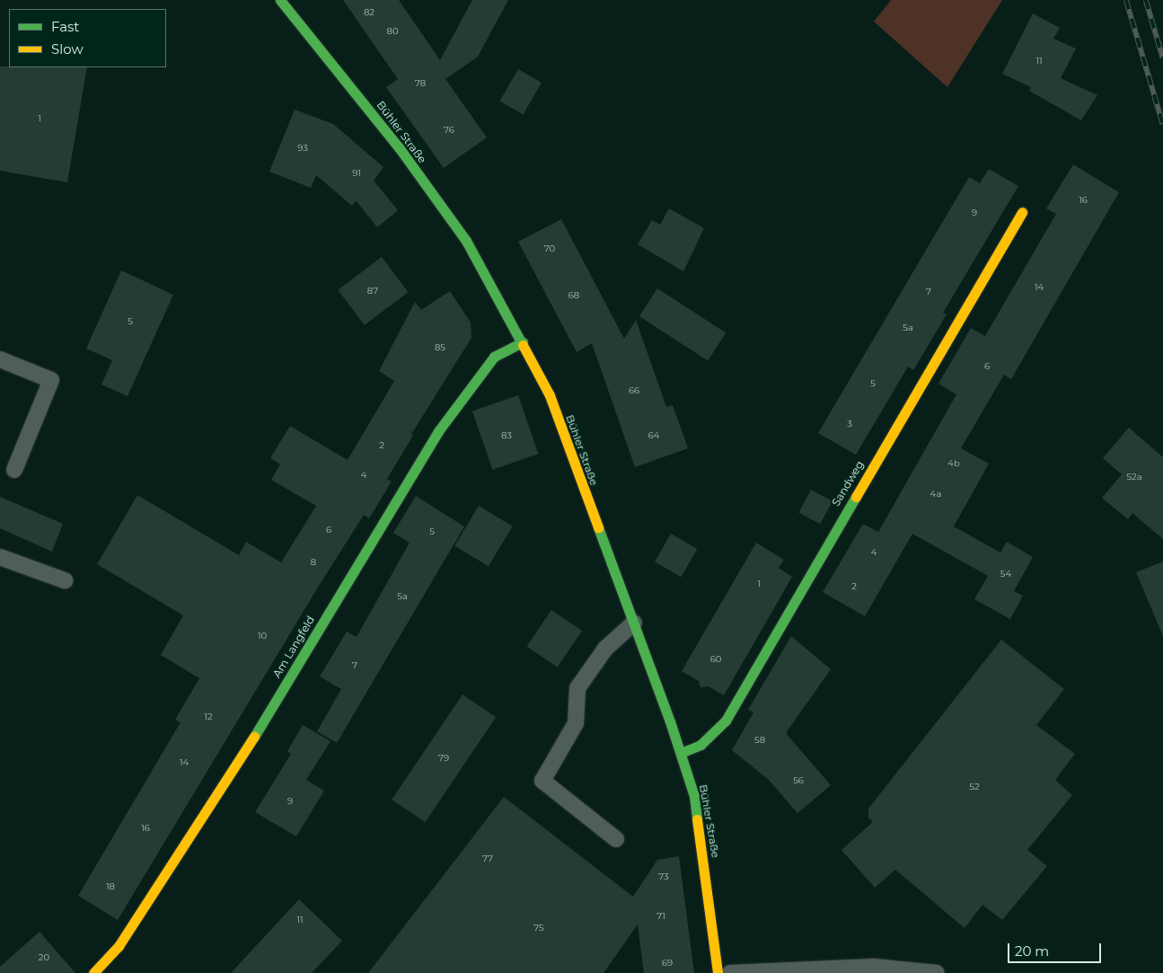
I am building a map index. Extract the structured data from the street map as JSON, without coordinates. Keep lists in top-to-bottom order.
{
  "streets": {
    "street": ["Bühler Straße", "Sandweg", "Am Langfeld"]
  },
  "crossings": [
    ["Bühler Straße", "Sandweg"],
    ["Bühler Straße", "Am Langfeld"]
  ],
  "house_numbers": [
    "82",
    "80",
    "11",
    "78",
    "1",
    "76",
    "93",
    "91",
    "16",
    "9",
    "70",
    "14",
    "87",
    "7",
    "68",
    "5",
    "5a",
    "85",
    "6",
    "5",
    "66",
    "3",
    "83",
    "64",
    "2",
    "4b",
    "4",
    "52a",
    "4a",
    "6",
    "5",
    "4",
    "8",
    "54",
    "1",
    "2",
    "5a",
    "10",
    "60",
    "7",
    "12",
    "58",
    "79",
    "14",
    "56",
    "52",
    "9",
    "16",
    "77",
    "73",
    "18",
    "71",
    "11",
    "75",
    "20",
    "69"
  ],
  "legend": ["Fast", "Slow"],
  "scale_bar": "20 m"
}
